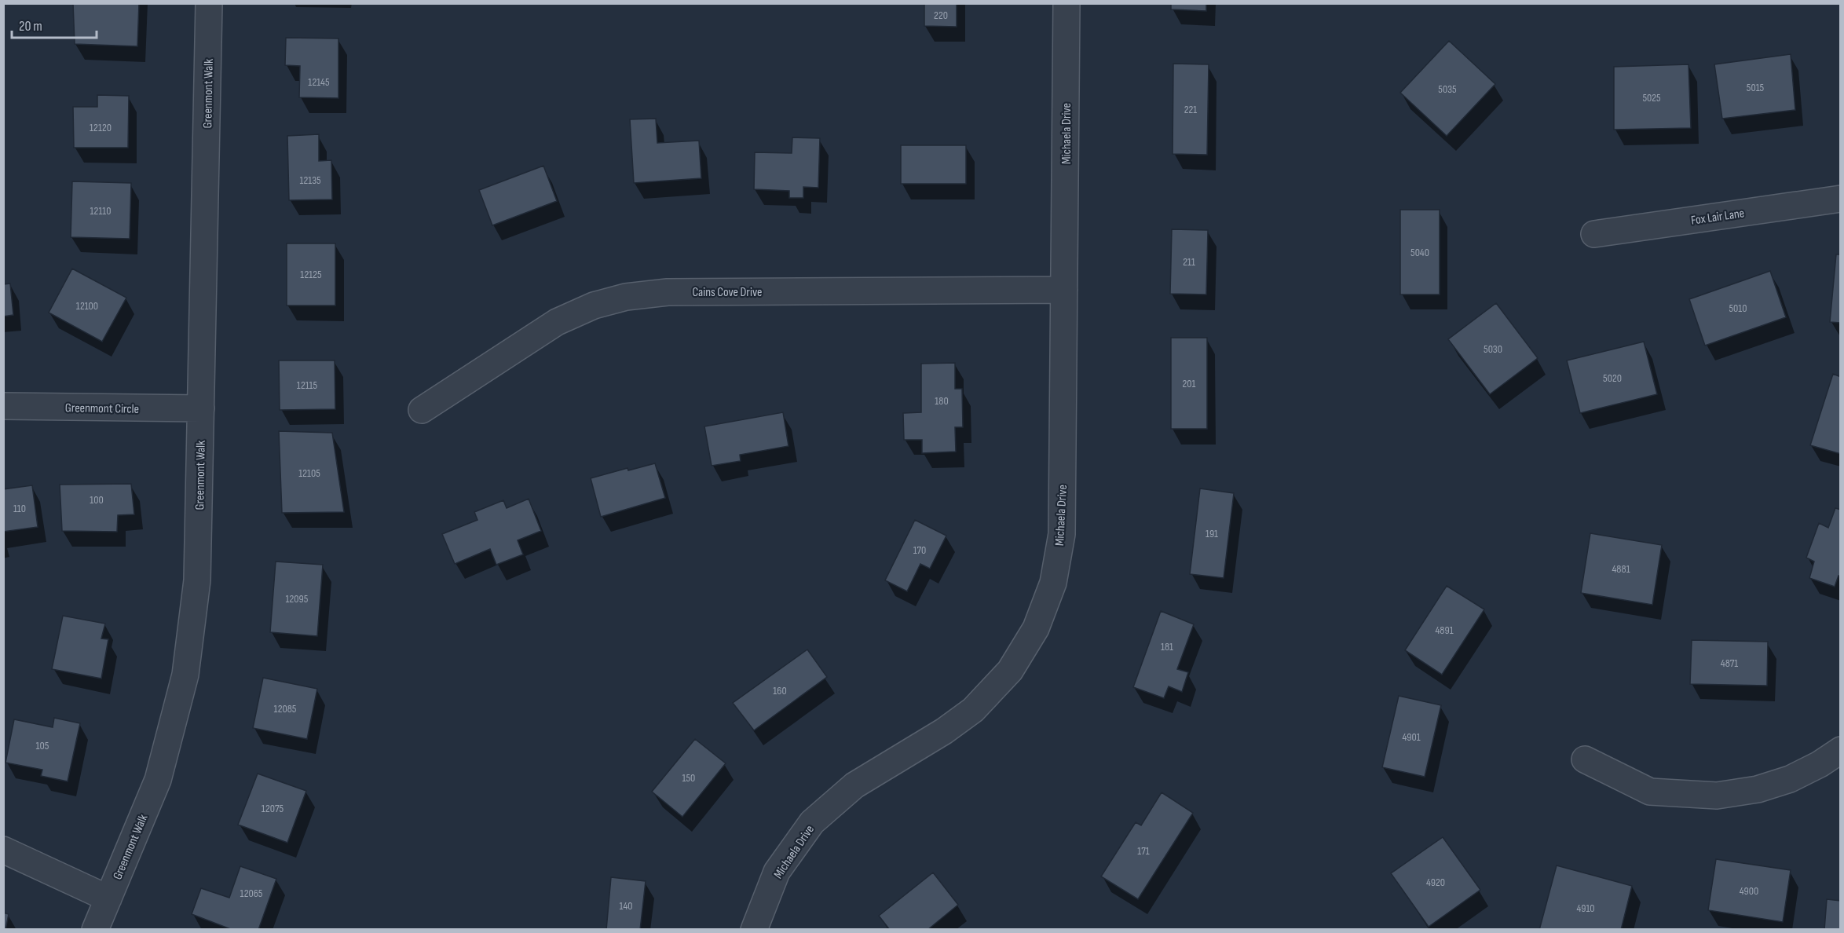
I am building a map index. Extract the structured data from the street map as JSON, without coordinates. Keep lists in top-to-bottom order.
{
  "streets": {
    "street": [
      "Greenmont Walk",
      "Michaela Drive",
      "Fox Lair Lane",
      "Cains Cove Drive",
      "Greenmont Circle"
    ]
  },
  "crossings": [
    ["Greenmont Walk", "Greenmont Circle"],
    ["Michaela Drive", "Cains Cove Drive"]
  ],
  "house_numbers": [
    "220",
    "12145",
    "5015",
    "5035",
    "5025",
    "221",
    "12120",
    "12135",
    "12110",
    "5040",
    "211",
    "12125",
    "12100",
    "5010",
    "5030",
    "5020",
    "201",
    "12115",
    "180",
    "12105",
    "100",
    "110",
    "191",
    "170",
    "4881",
    "12095",
    "4891",
    "181",
    "4871",
    "160",
    "12085",
    "4901",
    "105",
    "150",
    "12075",
    "171",
    "4920",
    "4900",
    "12065",
    "140",
    "4910"
  ],
  "scale_bar": "20 m"
}
